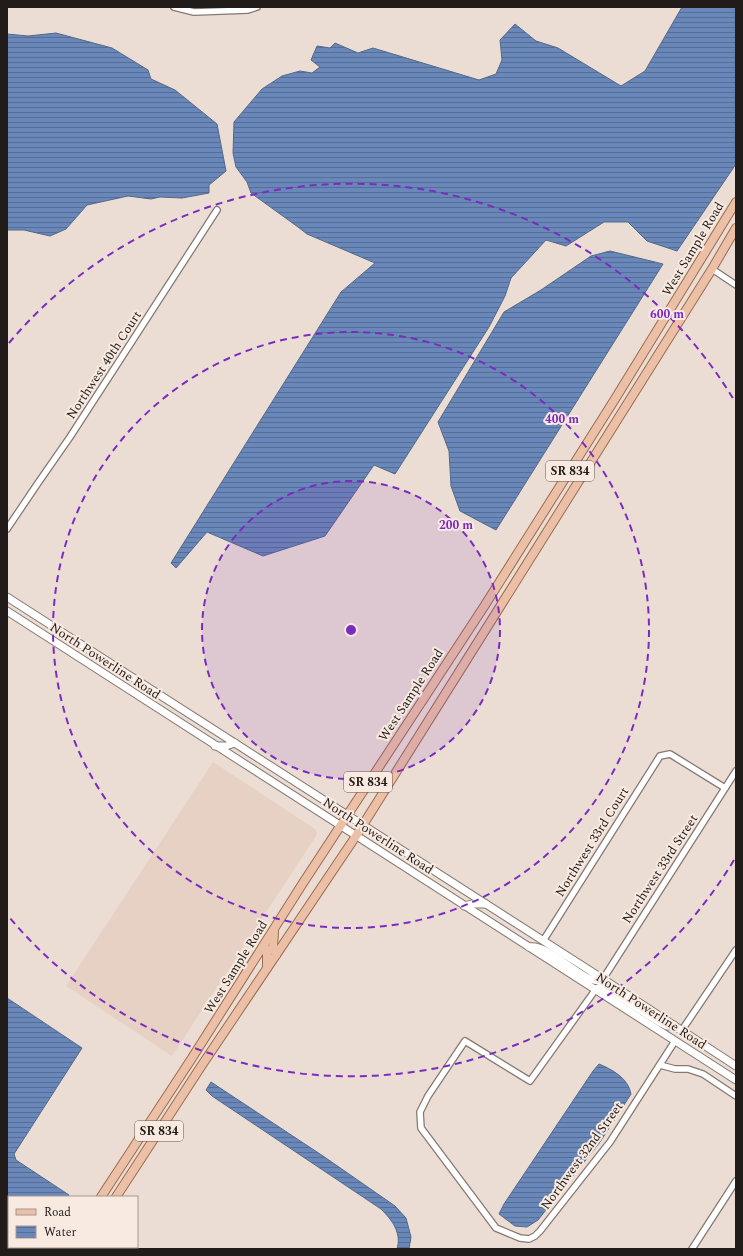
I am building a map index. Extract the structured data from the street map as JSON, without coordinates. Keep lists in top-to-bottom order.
{
  "streets": {
    "main road": ["West Sample Road", "SR 834", "North Powerline Road"],
    "street": [
      "Northwest 40th Court",
      "Northwest 33rd Court",
      "Northwest 33rd Street",
      "Northwest 32nd Street"
    ]
  },
  "crossings": [
    ["West Sample Road", "North Powerline Road"],
    ["North Powerline Road", "Northwest 33rd Court"],
    ["North Powerline Road", "Northwest 33rd Street"],
    ["North Powerline Road", "Northwest 32nd Street"],
    ["Northwest 33rd Court", "Northwest 33rd Street"]
  ],
  "legend": ["Road", "Water"],
  "rings": ["600 m", "400 m", "200 m"]
}
